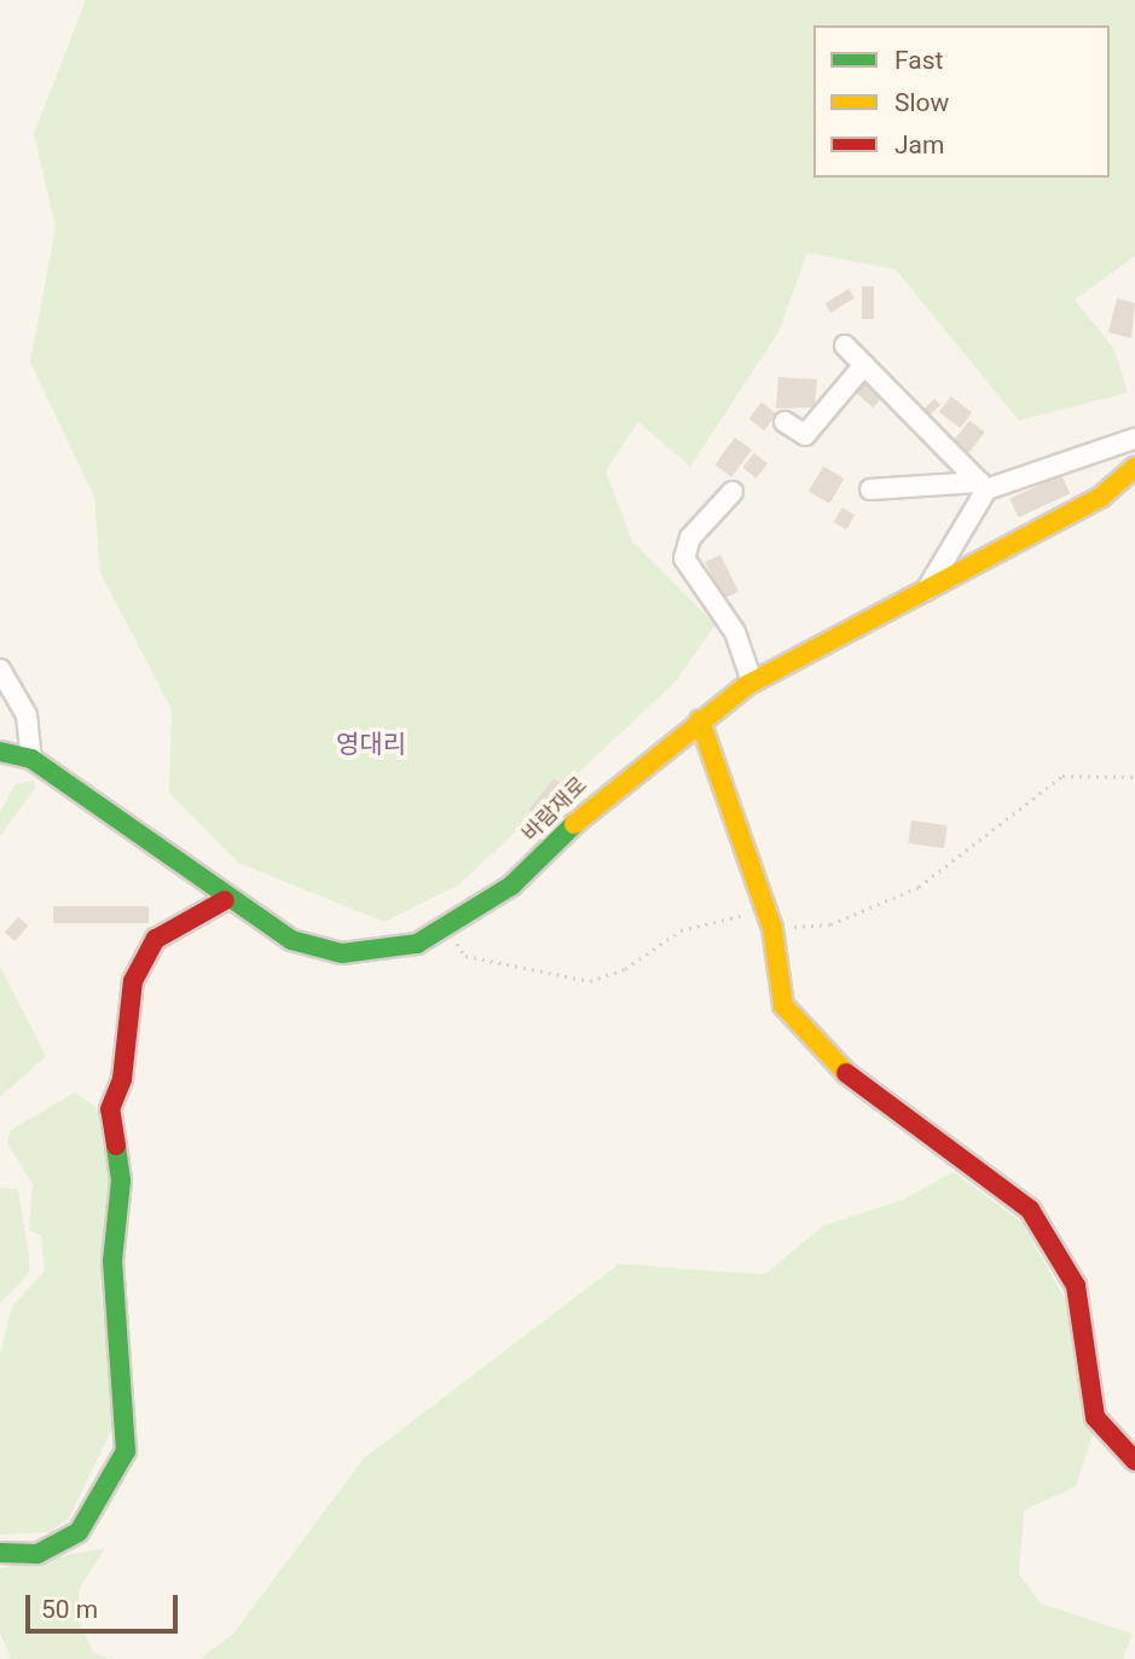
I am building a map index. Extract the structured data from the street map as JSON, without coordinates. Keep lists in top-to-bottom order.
{
  "streets": {
    "street": ["바람재로"]
  },
  "districts": ["영대리"],
  "legend": ["Fast", "Slow", "Jam"],
  "scale_bar": "50 m"
}
